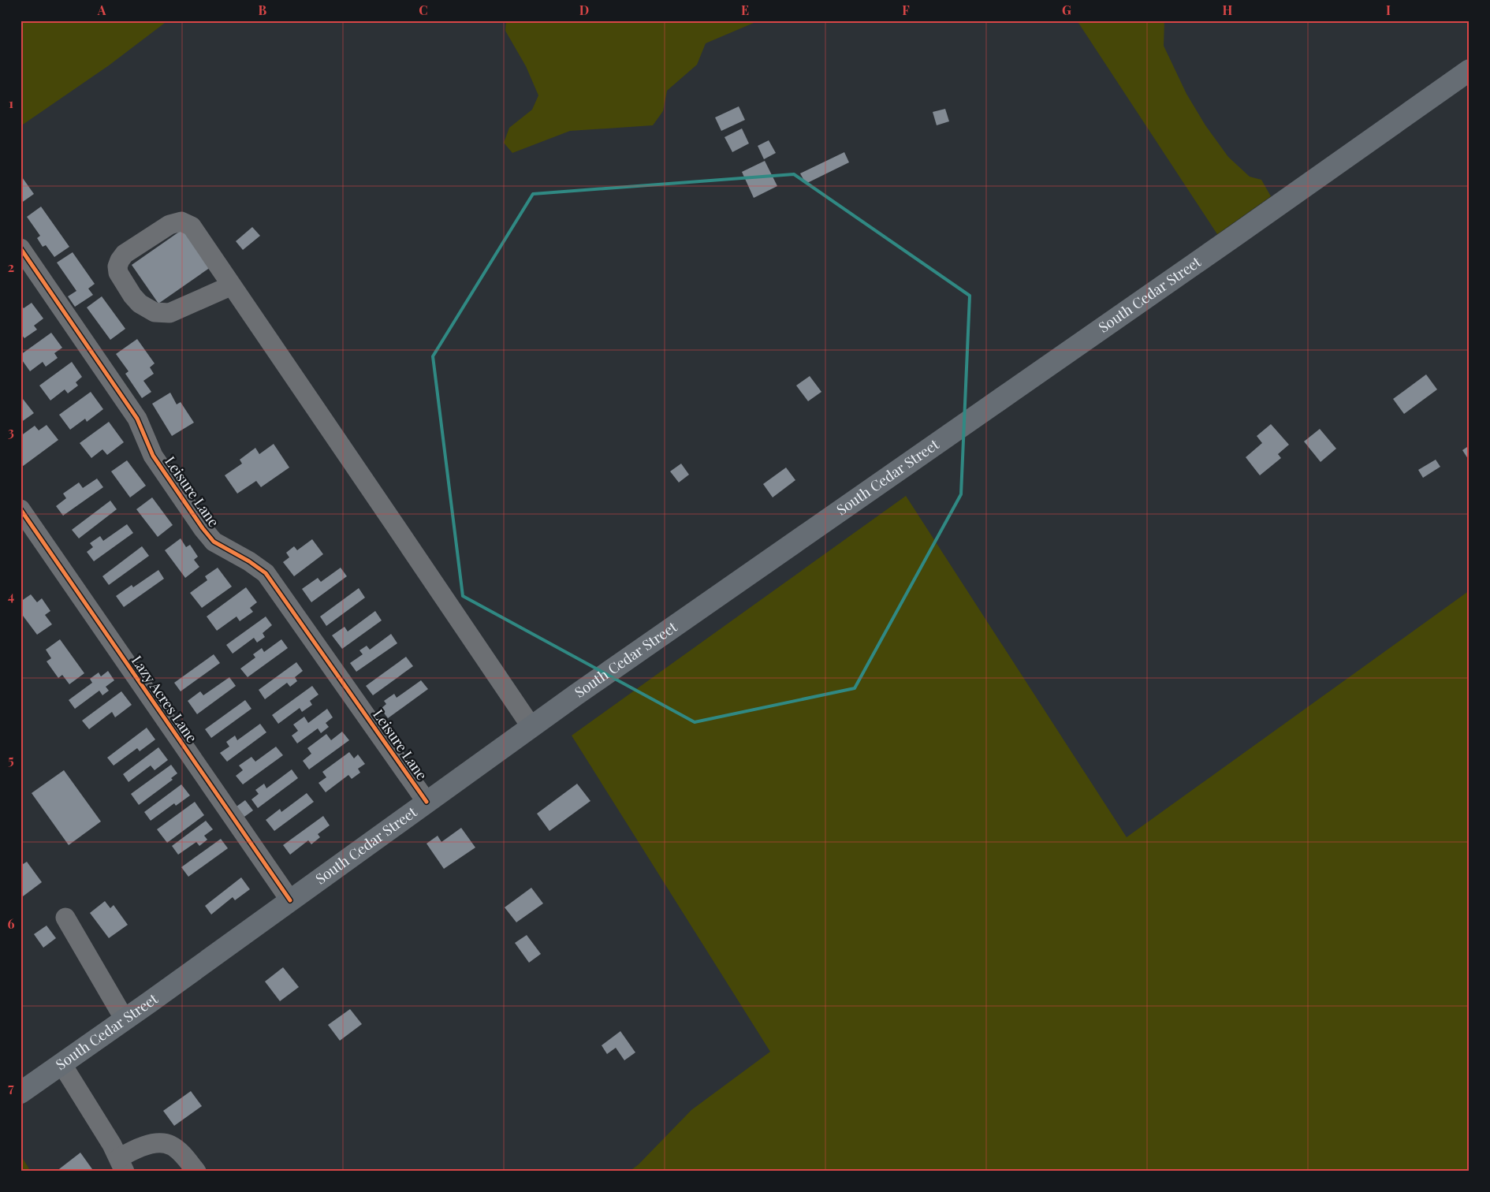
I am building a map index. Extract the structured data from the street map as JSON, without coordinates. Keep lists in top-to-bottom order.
{
  "streets": {
    "main road": ["South Cedar Street"],
    "street": ["Leisure Lane", "Lazy Acres Lane"]
  },
  "crossings": [
    ["South Cedar Street", "Leisure Lane"],
    ["South Cedar Street", "Lazy Acres Lane"]
  ],
  "grid": {
    "columns": [
      "A",
      "B",
      "C",
      "D",
      "E",
      "F",
      "G",
      "H",
      "I"
    ],
    "rows": [
      "1",
      "2",
      "3",
      "4",
      "5",
      "6",
      "7"
    ]
  }
}
